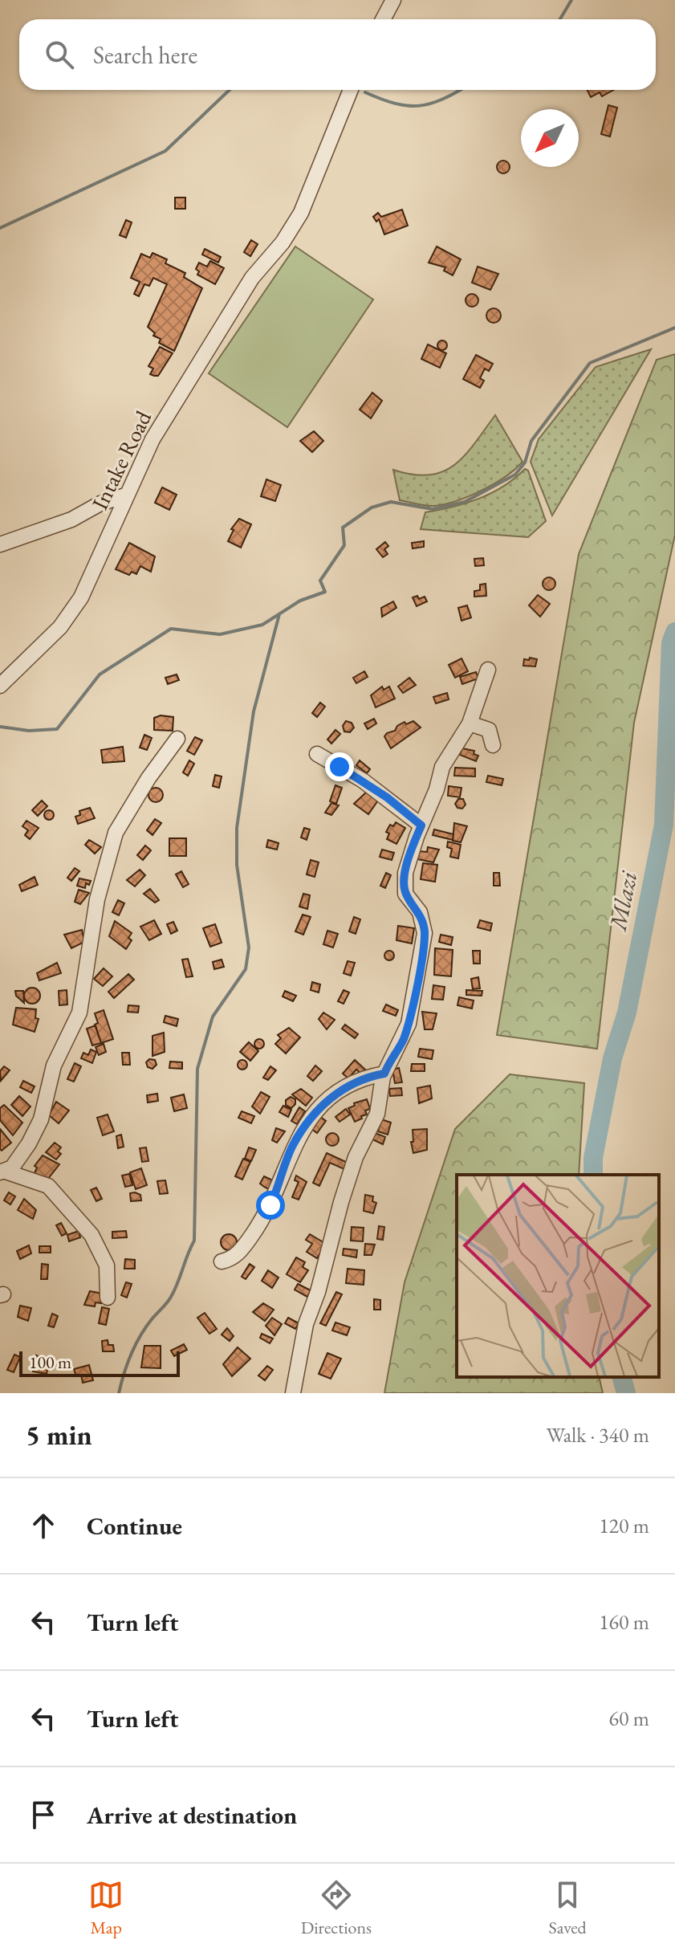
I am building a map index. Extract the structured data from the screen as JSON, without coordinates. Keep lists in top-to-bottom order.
{
  "streets": {
    "street": ["Intake Road"]
  },
  "water": ["Mlazi"],
  "scale_bar": "100 m",
  "north": "bottom left",
  "page": {
    "search": "Search here",
    "scale": "100 m",
    "heading": ["5 min", "Walk · 340 m"],
    "list": [
      ["Continue", "120 m"],
      ["Turn left", "160 m"],
      ["Turn left", "60 m"],
      "Arrive at destination"
    ],
    "nav": ["Map", "Directions", "Saved"]
  }
}
